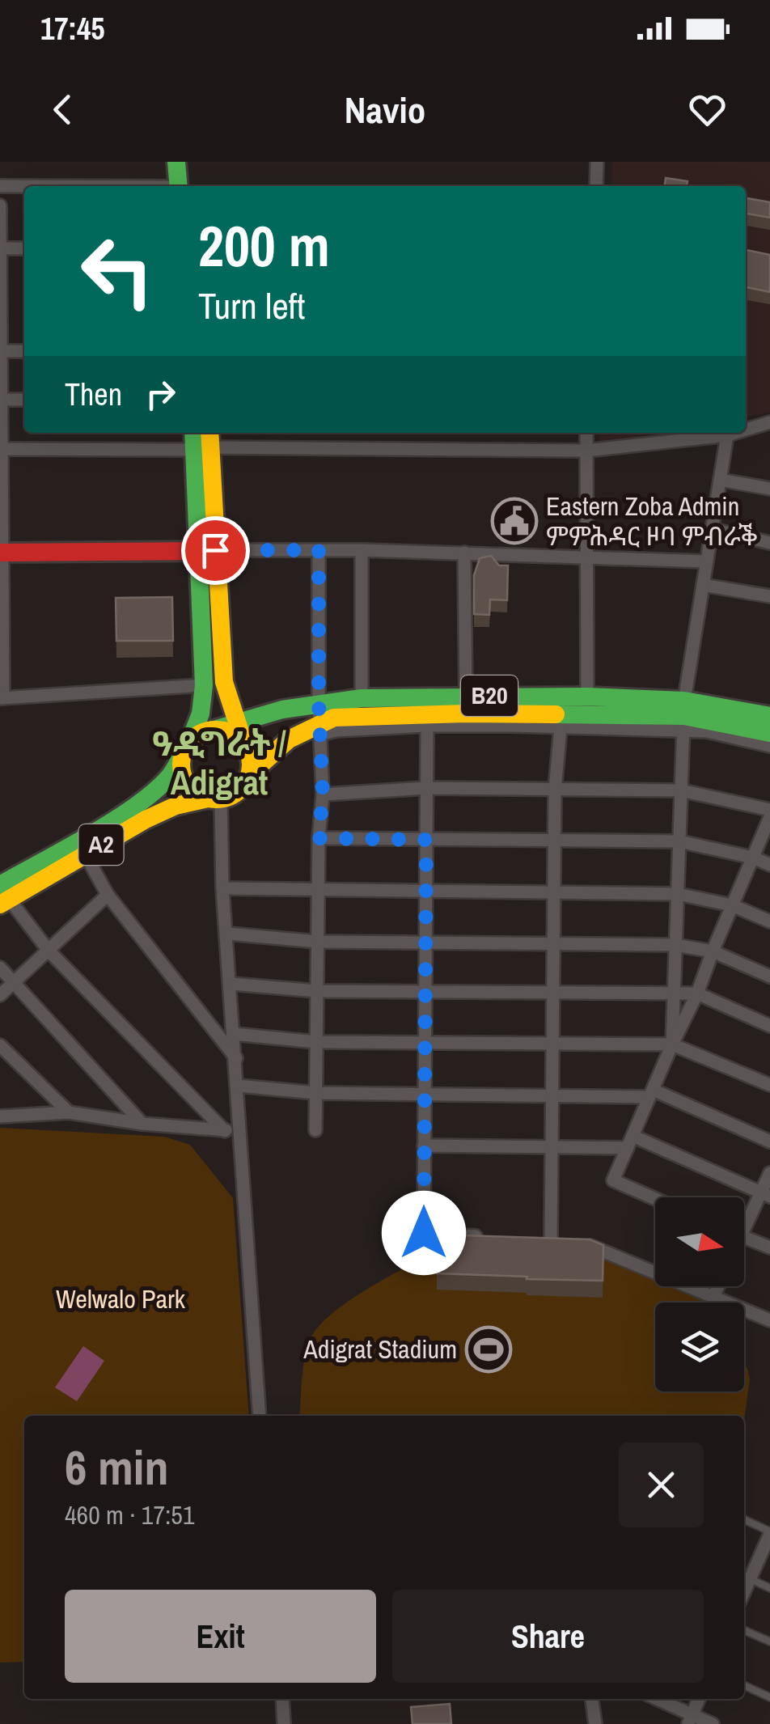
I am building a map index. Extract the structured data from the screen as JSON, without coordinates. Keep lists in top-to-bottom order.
{
  "streets": {
    "main road": ["B20", "A2"]
  },
  "crossings": [
    ["B20", "A2"]
  ],
  "districts": ["ዓዲግራት / Adigrat"],
  "parks": ["Welwalo Park"],
  "places": {
    "public building": ["Eastern Zoba Admin ምምሕዳር ዞባ ምብራቕ"],
    "sports": ["Adigrat Stadium"]
  },
  "north": "right",
  "page": {
    "status": "17:45",
    "header": "Navio",
    "turn": ["200 m", "Turn left"],
    "then": "Then",
    "heading": ["6 min", "460 m · 17:51"],
    "buttons": ["Exit", "Share"]
  }
}
